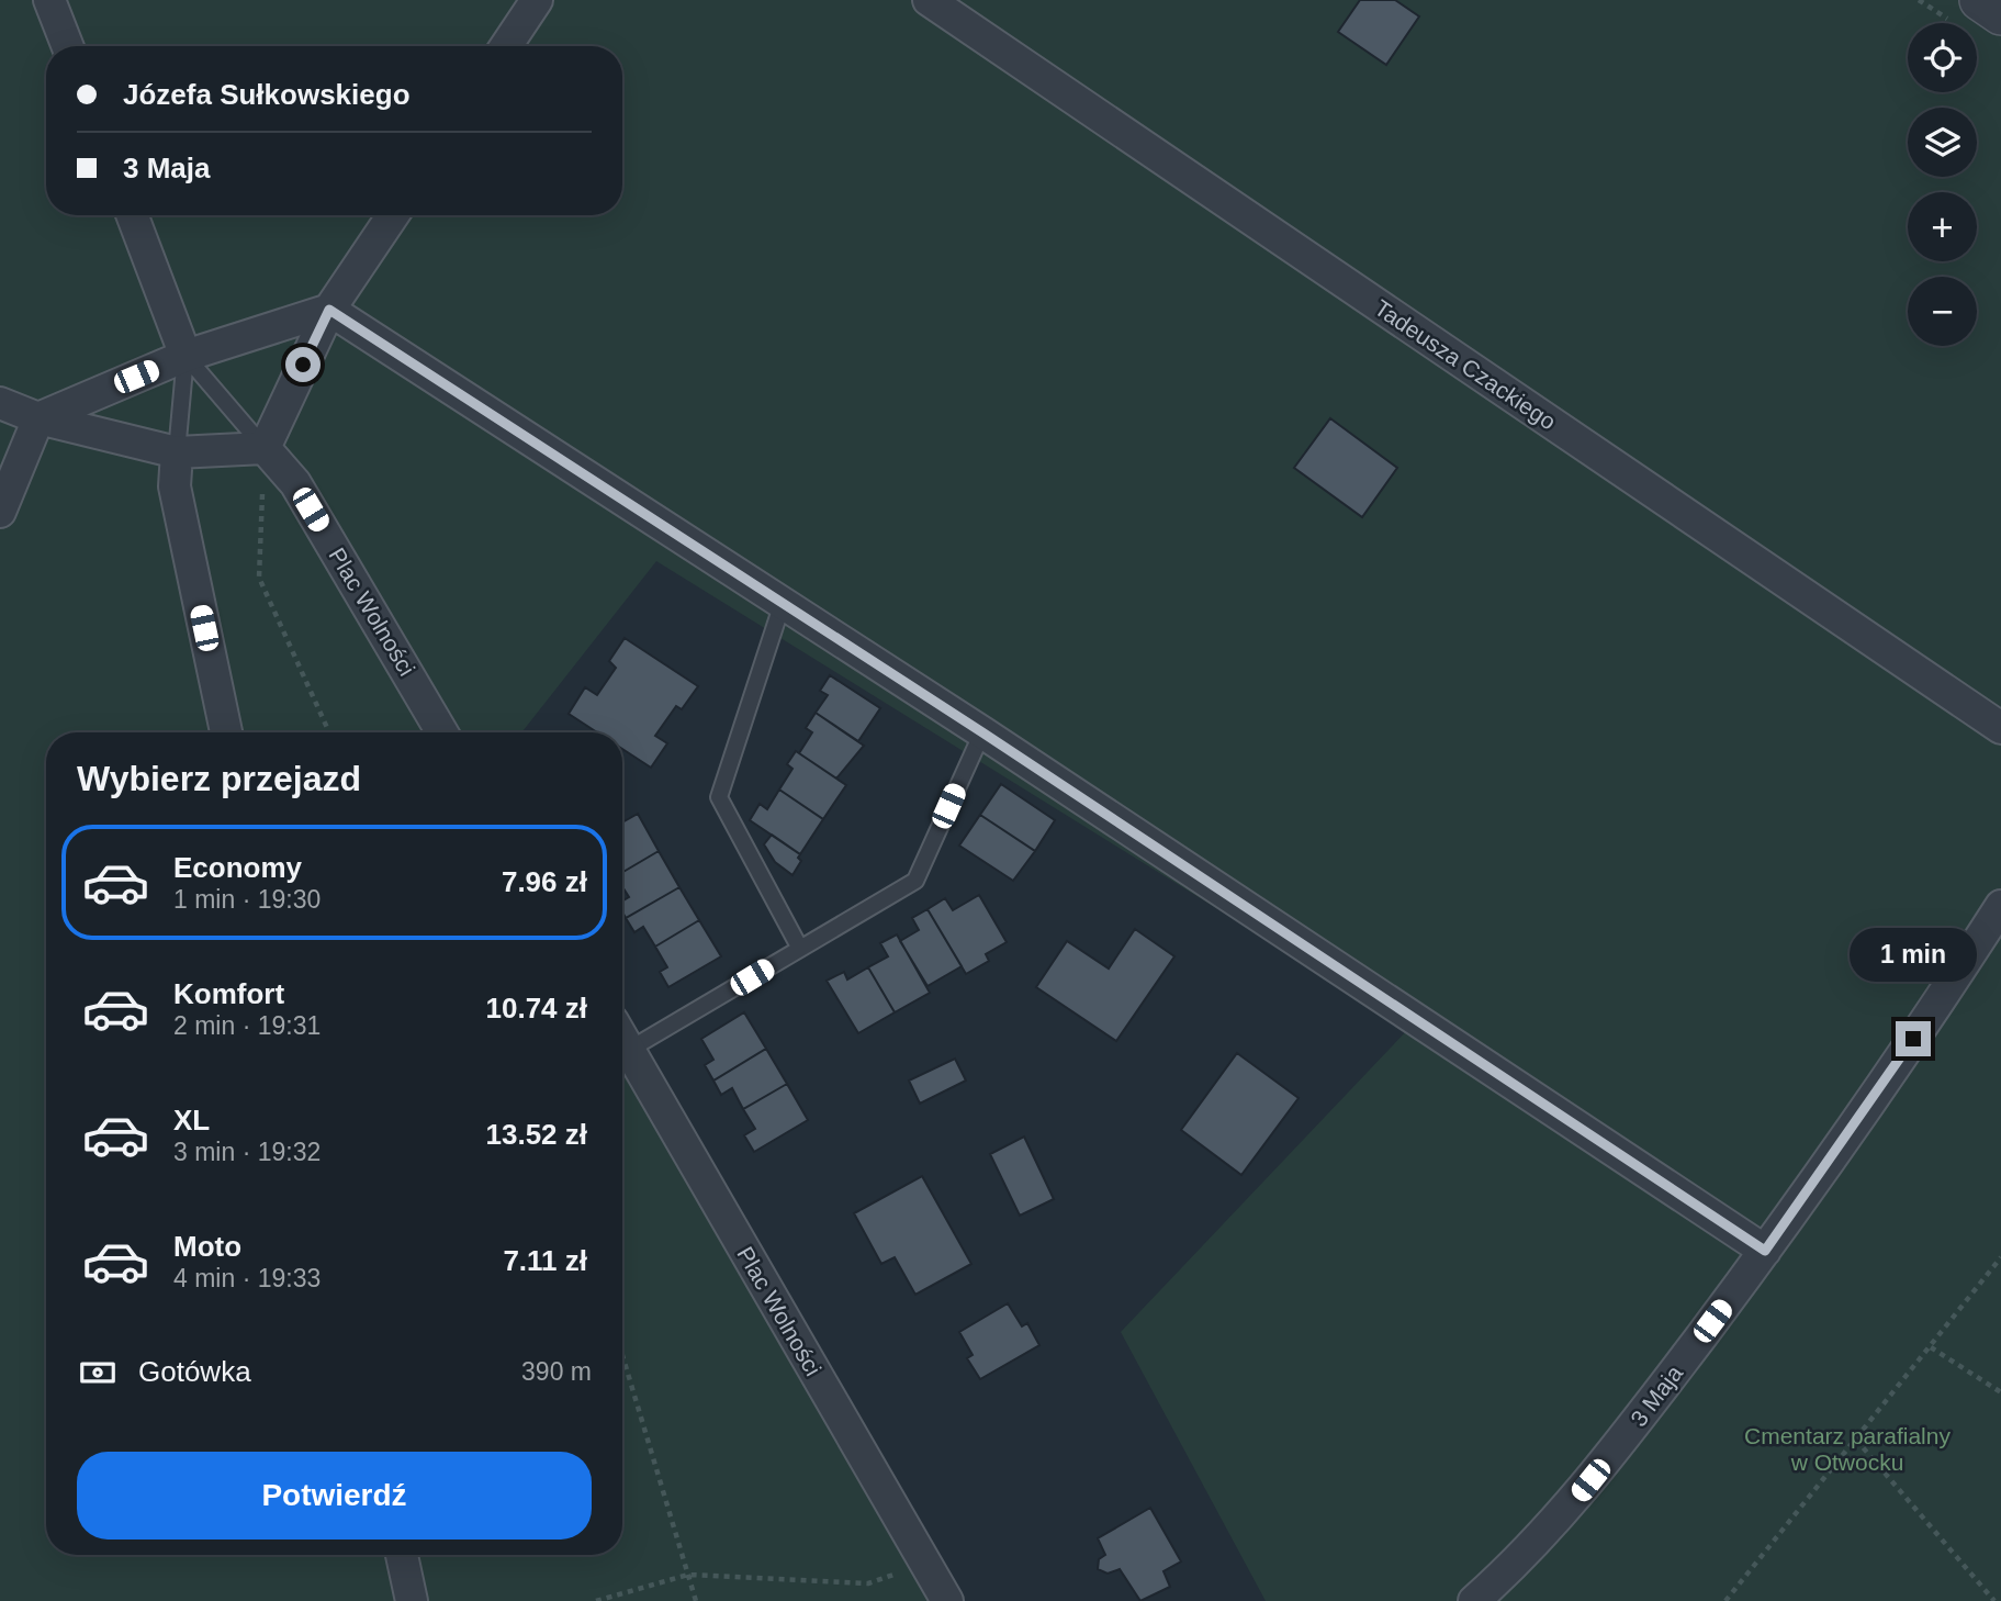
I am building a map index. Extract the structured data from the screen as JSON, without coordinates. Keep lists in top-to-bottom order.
{
  "streets": {
    "street": ["Tadeusza Czackiego", "Plac Wolności", "3 Maja"]
  },
  "parks": ["Cmentarz parafialny w Otwocku"],
  "page": {
    "map_buttons": ["+", "−"],
    "banner": ["Józefa Sułkowskiego", "3 Maja"],
    "heading": "Wybierz przejazd",
    "list": [
      {
        "name": "Economy",
        "note": "1 min · 19:30",
        "value": "7.96 zł"
      },
      {
        "name": "Komfort",
        "note": "2 min · 19:31",
        "value": "10.74 zł"
      },
      {
        "name": "XL",
        "note": "3 min · 19:32",
        "value": "13.52 zł"
      },
      {
        "name": "Moto",
        "note": "4 min · 19:33",
        "value": "7.11 zł"
      }
    ],
    "bubble": "1 min",
    "pay": ["Gotówka", "390 m"],
    "buttons": "Potwierdź"
  }
}
